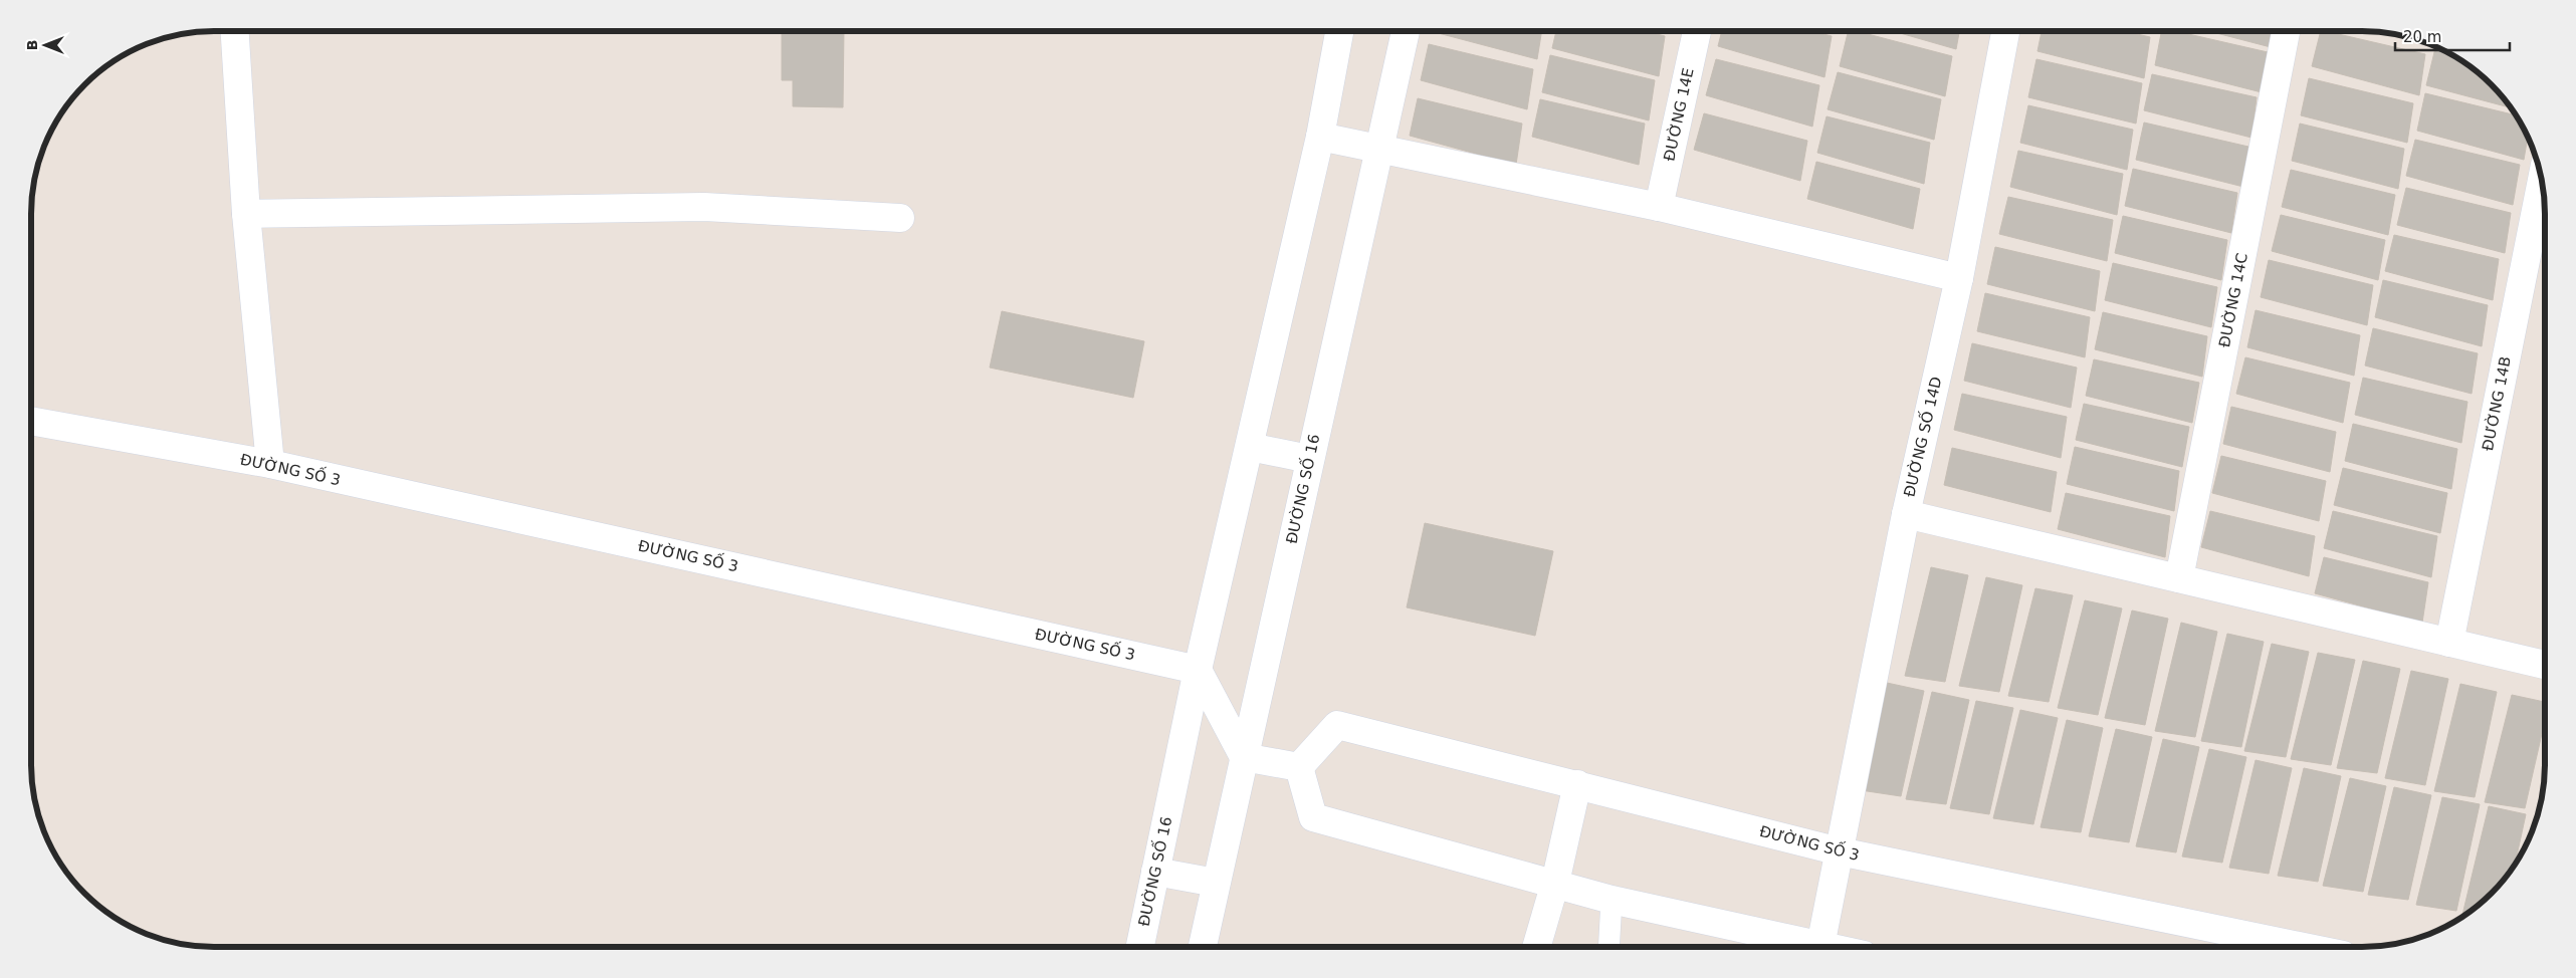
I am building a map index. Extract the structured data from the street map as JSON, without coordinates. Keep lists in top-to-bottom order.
{
  "streets": {
    "street": [
      "ĐƯỜNG 14E",
      "ĐƯỜNG 14C",
      "ĐƯỜNG 14B",
      "ĐƯỜNG SỐ 14D",
      "ĐƯỜNG SỐ 3",
      "ĐƯỜNG SỐ 16"
    ]
  },
  "crossings": [
    ["ĐƯỜNG SỐ 14D", "ĐƯỜNG SỐ 3"],
    ["ĐƯỜNG SỐ 3", "ĐƯỜNG SỐ 16"]
  ],
  "scale_bar": "20 m",
  "north": "left"
}
